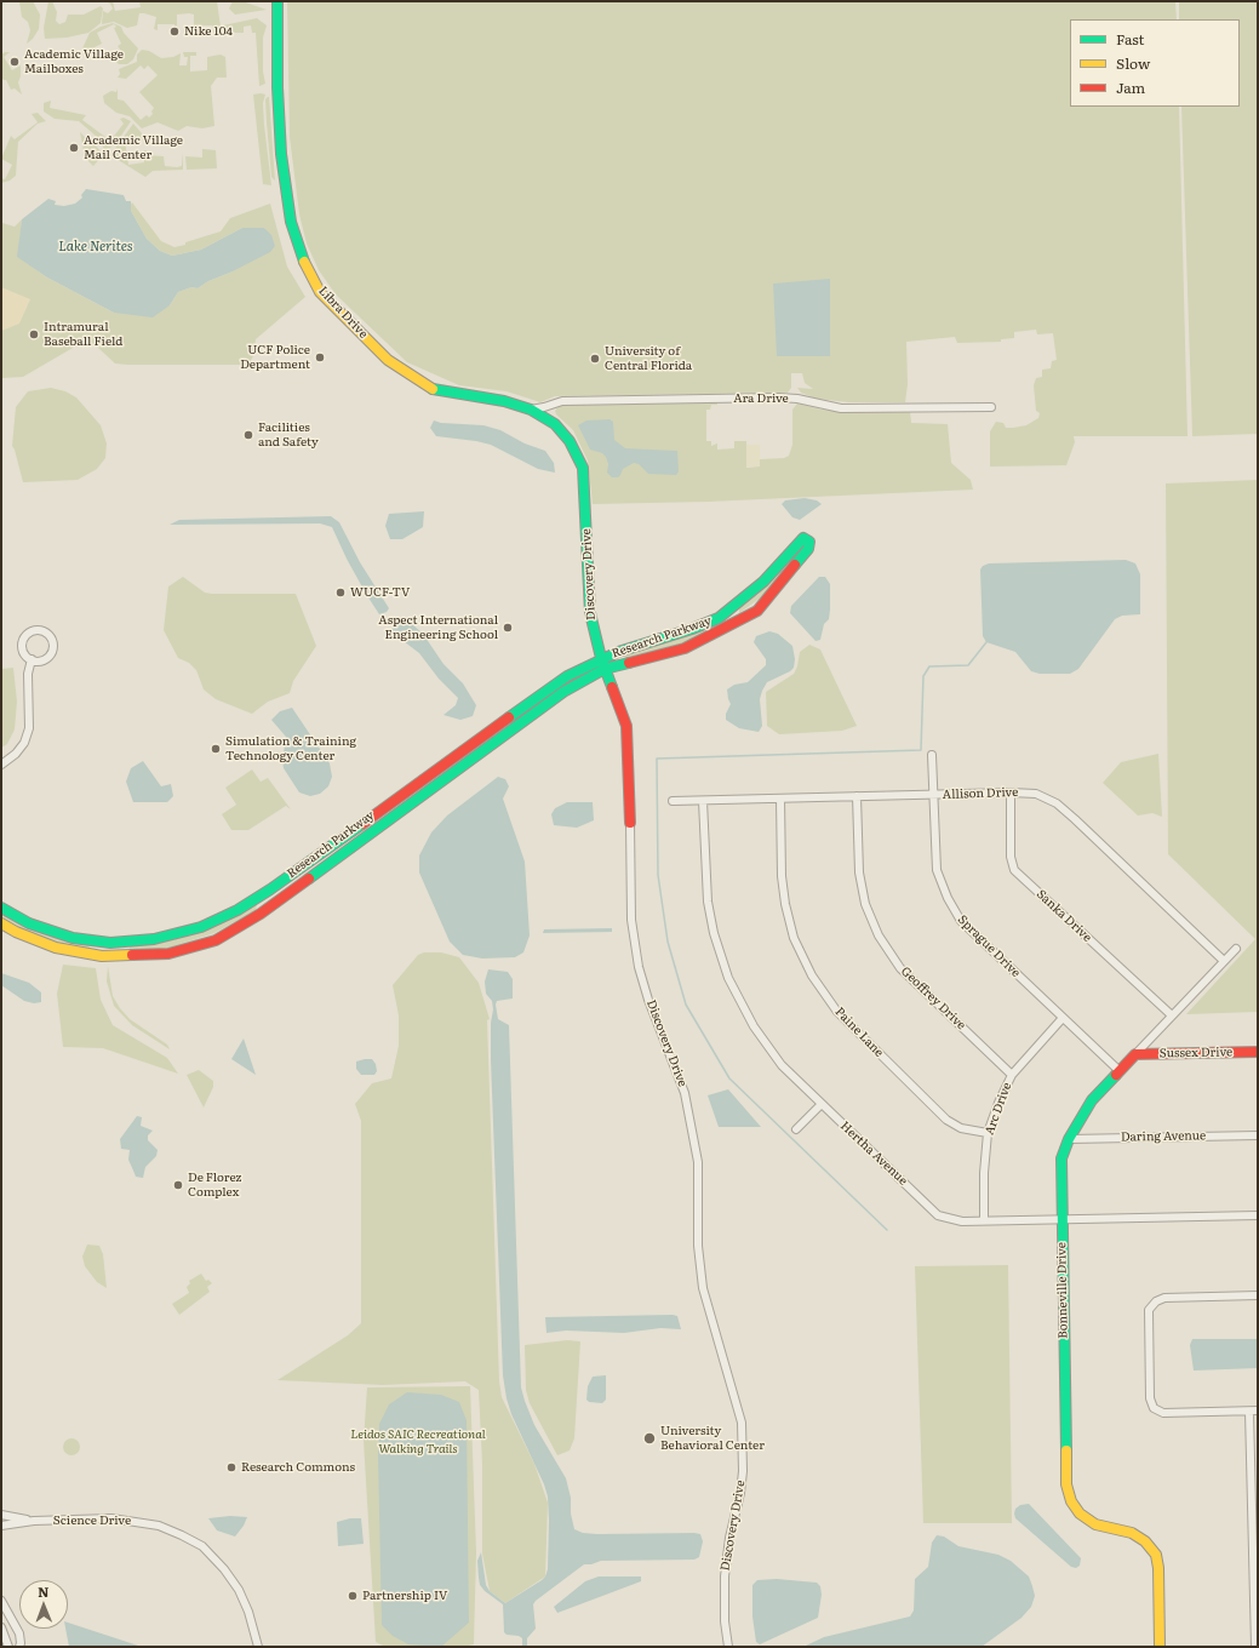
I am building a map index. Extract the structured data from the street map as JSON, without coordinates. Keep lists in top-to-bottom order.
{
  "streets": {
    "street": [
      "Libra Drive",
      "Ara Drive",
      "Discovery Drive",
      "Research Parkway",
      "Allison Drive",
      "Sanka Drive",
      "Sprague Drive",
      "Geoffrey Drive",
      "Paine Lane",
      "Sussex Drive",
      "Arc Drive",
      "Daring Avenue",
      "Hertha Avenue",
      "Bonneville Drive",
      "Science Drive"
    ]
  },
  "crossings": [
    ["Libra Drive", "Ara Drive"],
    ["Libra Drive", "Discovery Drive"],
    ["Discovery Drive", "Research Parkway"],
    ["Allison Drive", "Sanka Drive"],
    ["Allison Drive", "Sprague Drive"],
    ["Allison Drive", "Geoffrey Drive"],
    ["Allison Drive", "Paine Lane"],
    ["Allison Drive", "Hertha Avenue"],
    ["Allison Drive", "Bonneville Drive"],
    ["Sanka Drive", "Bonneville Drive"],
    ["Sprague Drive", "Arc Drive"],
    ["Sprague Drive", "Bonneville Drive"],
    ["Geoffrey Drive", "Arc Drive"],
    ["Paine Lane", "Arc Drive"],
    ["Sussex Drive", "Bonneville Drive"],
    ["Arc Drive", "Hertha Avenue"],
    ["Daring Avenue", "Bonneville Drive"],
    ["Hertha Avenue", "Bonneville Drive"]
  ],
  "water": ["Lake Nerites"],
  "parks": ["Leidos SAIC Recreational Walking Trails"],
  "places": [
    "Nike 104",
    "Academic Village Mailboxes",
    "Academic Village Mail Center",
    "Intramural Baseball Field",
    "UCF Police Department",
    "University of Central Florida",
    "Facilities and Safety",
    "WUCF-TV",
    "Aspect International Engineering School",
    "Simulation & Training Technology Center",
    "De Florez Complex",
    "University Behavioral Center",
    "Research Commons",
    "Partnership IV"
  ],
  "legend": ["Fast", "Slow", "Jam"],
  "north": "top"
}
